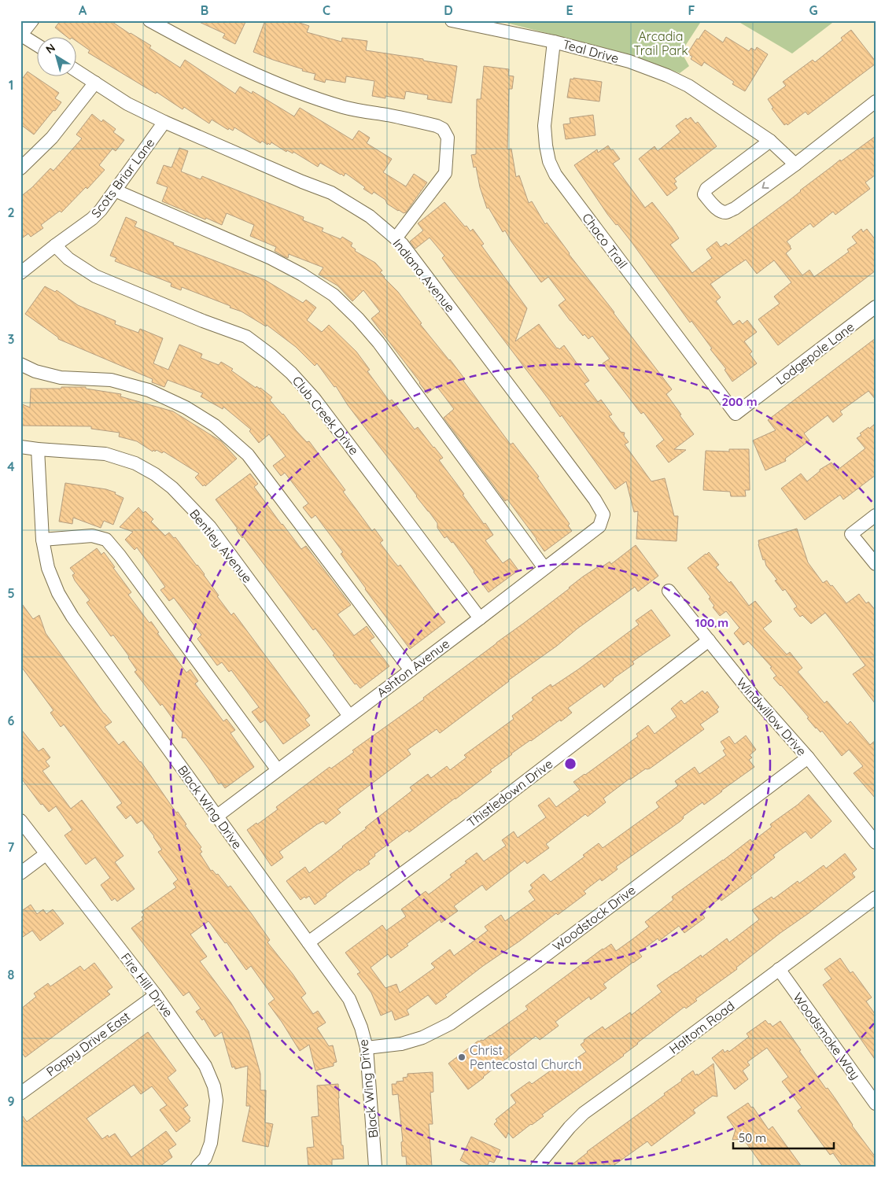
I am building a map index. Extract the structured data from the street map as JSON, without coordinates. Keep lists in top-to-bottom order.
{
  "streets": {
    "street": [
      "Teal Drive",
      "Scots Briar Lane",
      "Chaco Trail",
      "Indiana Avenue",
      "Lodgepole Lane",
      "Club Creek Drive",
      "Bentley Avenue",
      "Ashton Avenue",
      "Windwillow Drive",
      "Thistledown Drive",
      "Black Wing Drive",
      "Woodstock Drive",
      "Fire Hill Drive",
      "Haltom Road",
      "Woodsmoke Way",
      "Poppy Drive East"
    ]
  },
  "crossings": [
    ["Teal Drive", "Chaco Trail"],
    ["Scots Briar Lane", "Indiana Avenue"],
    ["Scots Briar Lane", "Club Creek Drive"],
    ["Chaco Trail", "Lodgepole Lane"],
    ["Indiana Avenue", "Ashton Avenue"],
    ["Club Creek Drive", "Ashton Avenue"],
    ["Bentley Avenue", "Ashton Avenue"],
    ["Bentley Avenue", "Black Wing Drive"],
    ["Ashton Avenue", "Black Wing Drive"],
    ["Windwillow Drive", "Thistledown Drive"],
    ["Windwillow Drive", "Woodstock Drive"],
    ["Thistledown Drive", "Black Wing Drive"],
    ["Black Wing Drive", "Woodstock Drive"],
    ["Fire Hill Drive", "Poppy Drive East"],
    ["Haltom Road", "Woodsmoke Way"]
  ],
  "parks": ["Arcadia Trail Park"],
  "places": ["Christ Pentecostal Church"],
  "scale_bar": "50 m",
  "north": "top left",
  "grid": {
    "columns": [
      "A",
      "B",
      "C",
      "D",
      "E",
      "F",
      "G"
    ],
    "rows": [
      "1",
      "2",
      "3",
      "4",
      "5",
      "6",
      "7",
      "8",
      "9"
    ]
  },
  "rings": ["200 m", "100 m"]
}
